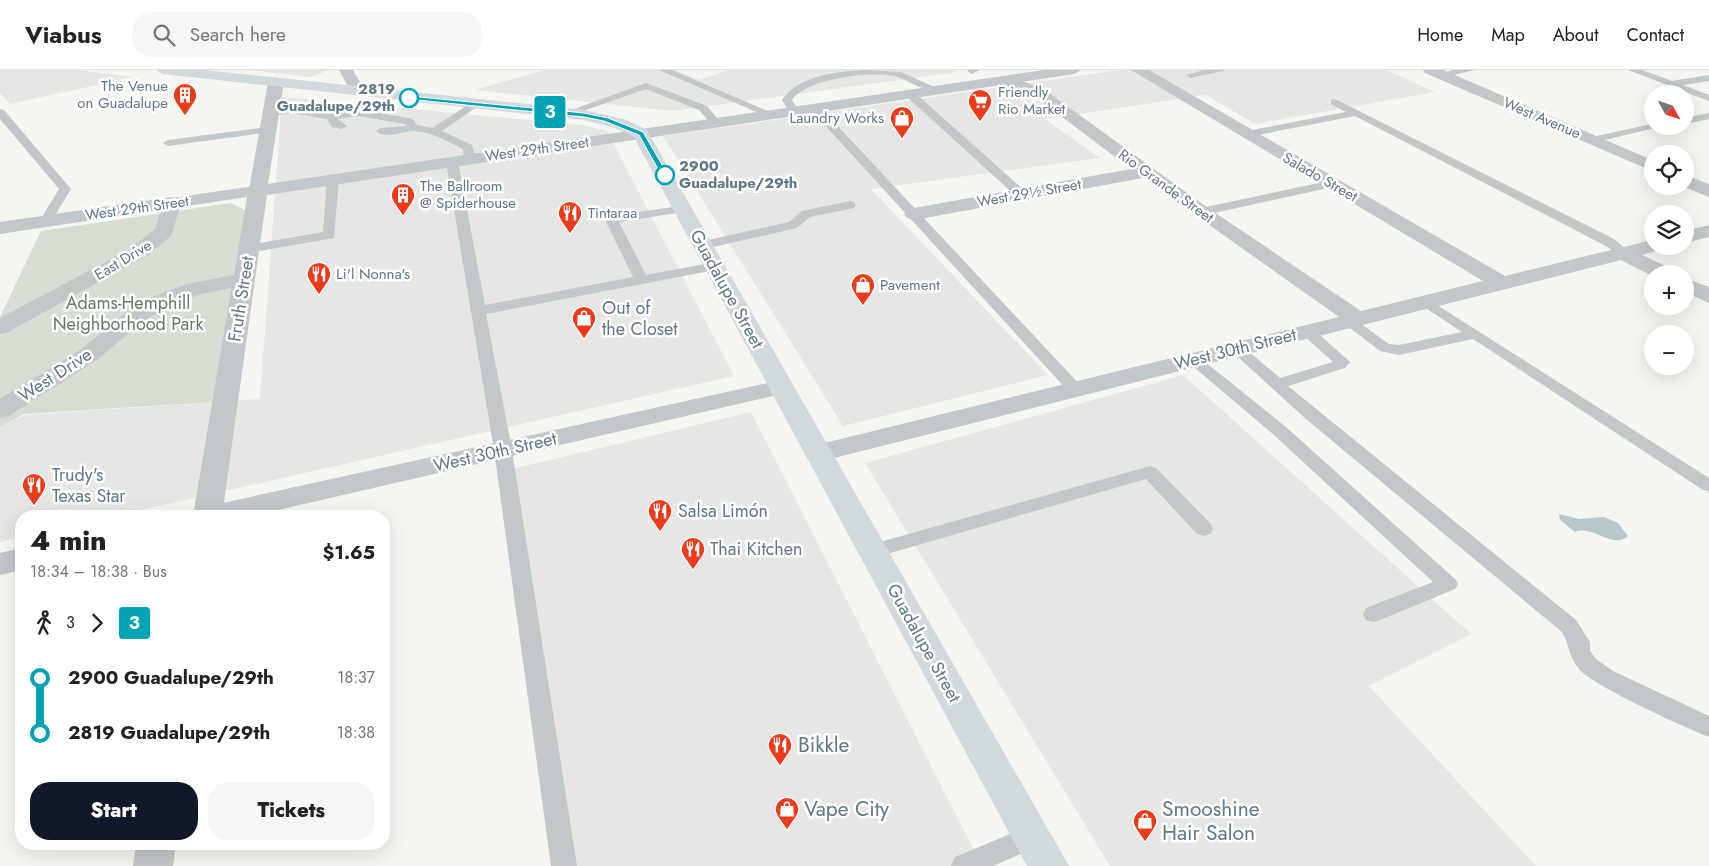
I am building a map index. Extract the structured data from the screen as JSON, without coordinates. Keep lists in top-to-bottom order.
{
  "streets": {
    "main road": ["Guadalupe Street"],
    "street": [
      "West Avenue",
      "West 29th Street",
      "Salado Street",
      "Rio Grande Street",
      "West 29½ Street",
      "East Drive",
      "Fruth Street",
      "West 30th Street",
      "West Drive"
    ]
  },
  "crossings": [
    ["West 29th Street", "Rio Grande Street"],
    ["West 29th Street", "East Drive"],
    ["West 29th Street", "Guadalupe Street"],
    ["West 29th Street", "Fruth Street"],
    ["Salado Street", "West 30th Street"],
    ["Rio Grande Street", "West 29½ Street"],
    ["Rio Grande Street", "West 30th Street"],
    ["Guadalupe Street", "West 30th Street"],
    ["Fruth Street", "West Drive"]
  ],
  "parks": ["Adams-Hemphill Neighborhood Park"],
  "places": {
    "other": ["2819 Guadalupe/29th", "2900 Guadalupe/29th"],
    "building": ["The Venue on Guadalupe", "The Ballroom @ Spiderhouse"],
    "supermarket": ["Friendly Rio Market"],
    "shop": [
      "Laundry Works",
      "Pavement",
      "Out of the Closet",
      "Vape City",
      "Smooshine Hair Salon"
    ],
    "restaurant": [
      "Tintaraa",
      "Li'l Nonna's",
      "Trudy's Texas Star",
      "Salsa Limón",
      "Thai Kitchen",
      "Bikkle"
    ]
  },
  "lines": ["bus line 3"],
  "north": "bottom right",
  "page": {
    "header": "Viabus",
    "search": "Search here",
    "nav": [
      "Home",
      "Map",
      "About",
      "Contact"
    ],
    "on_map": "3",
    "map_buttons": ["+", "−"],
    "heading": ["4 min", "18:34 – 18:38 · Bus", "$1.65"],
    "legs": ["3", "3"],
    "list": [
      {
        "name": "2900 Guadalupe/29th",
        "value": "18:37"
      },
      {
        "name": "2819 Guadalupe/29th",
        "value": "18:38"
      }
    ],
    "buttons": ["Start", "Tickets"]
  }
}
